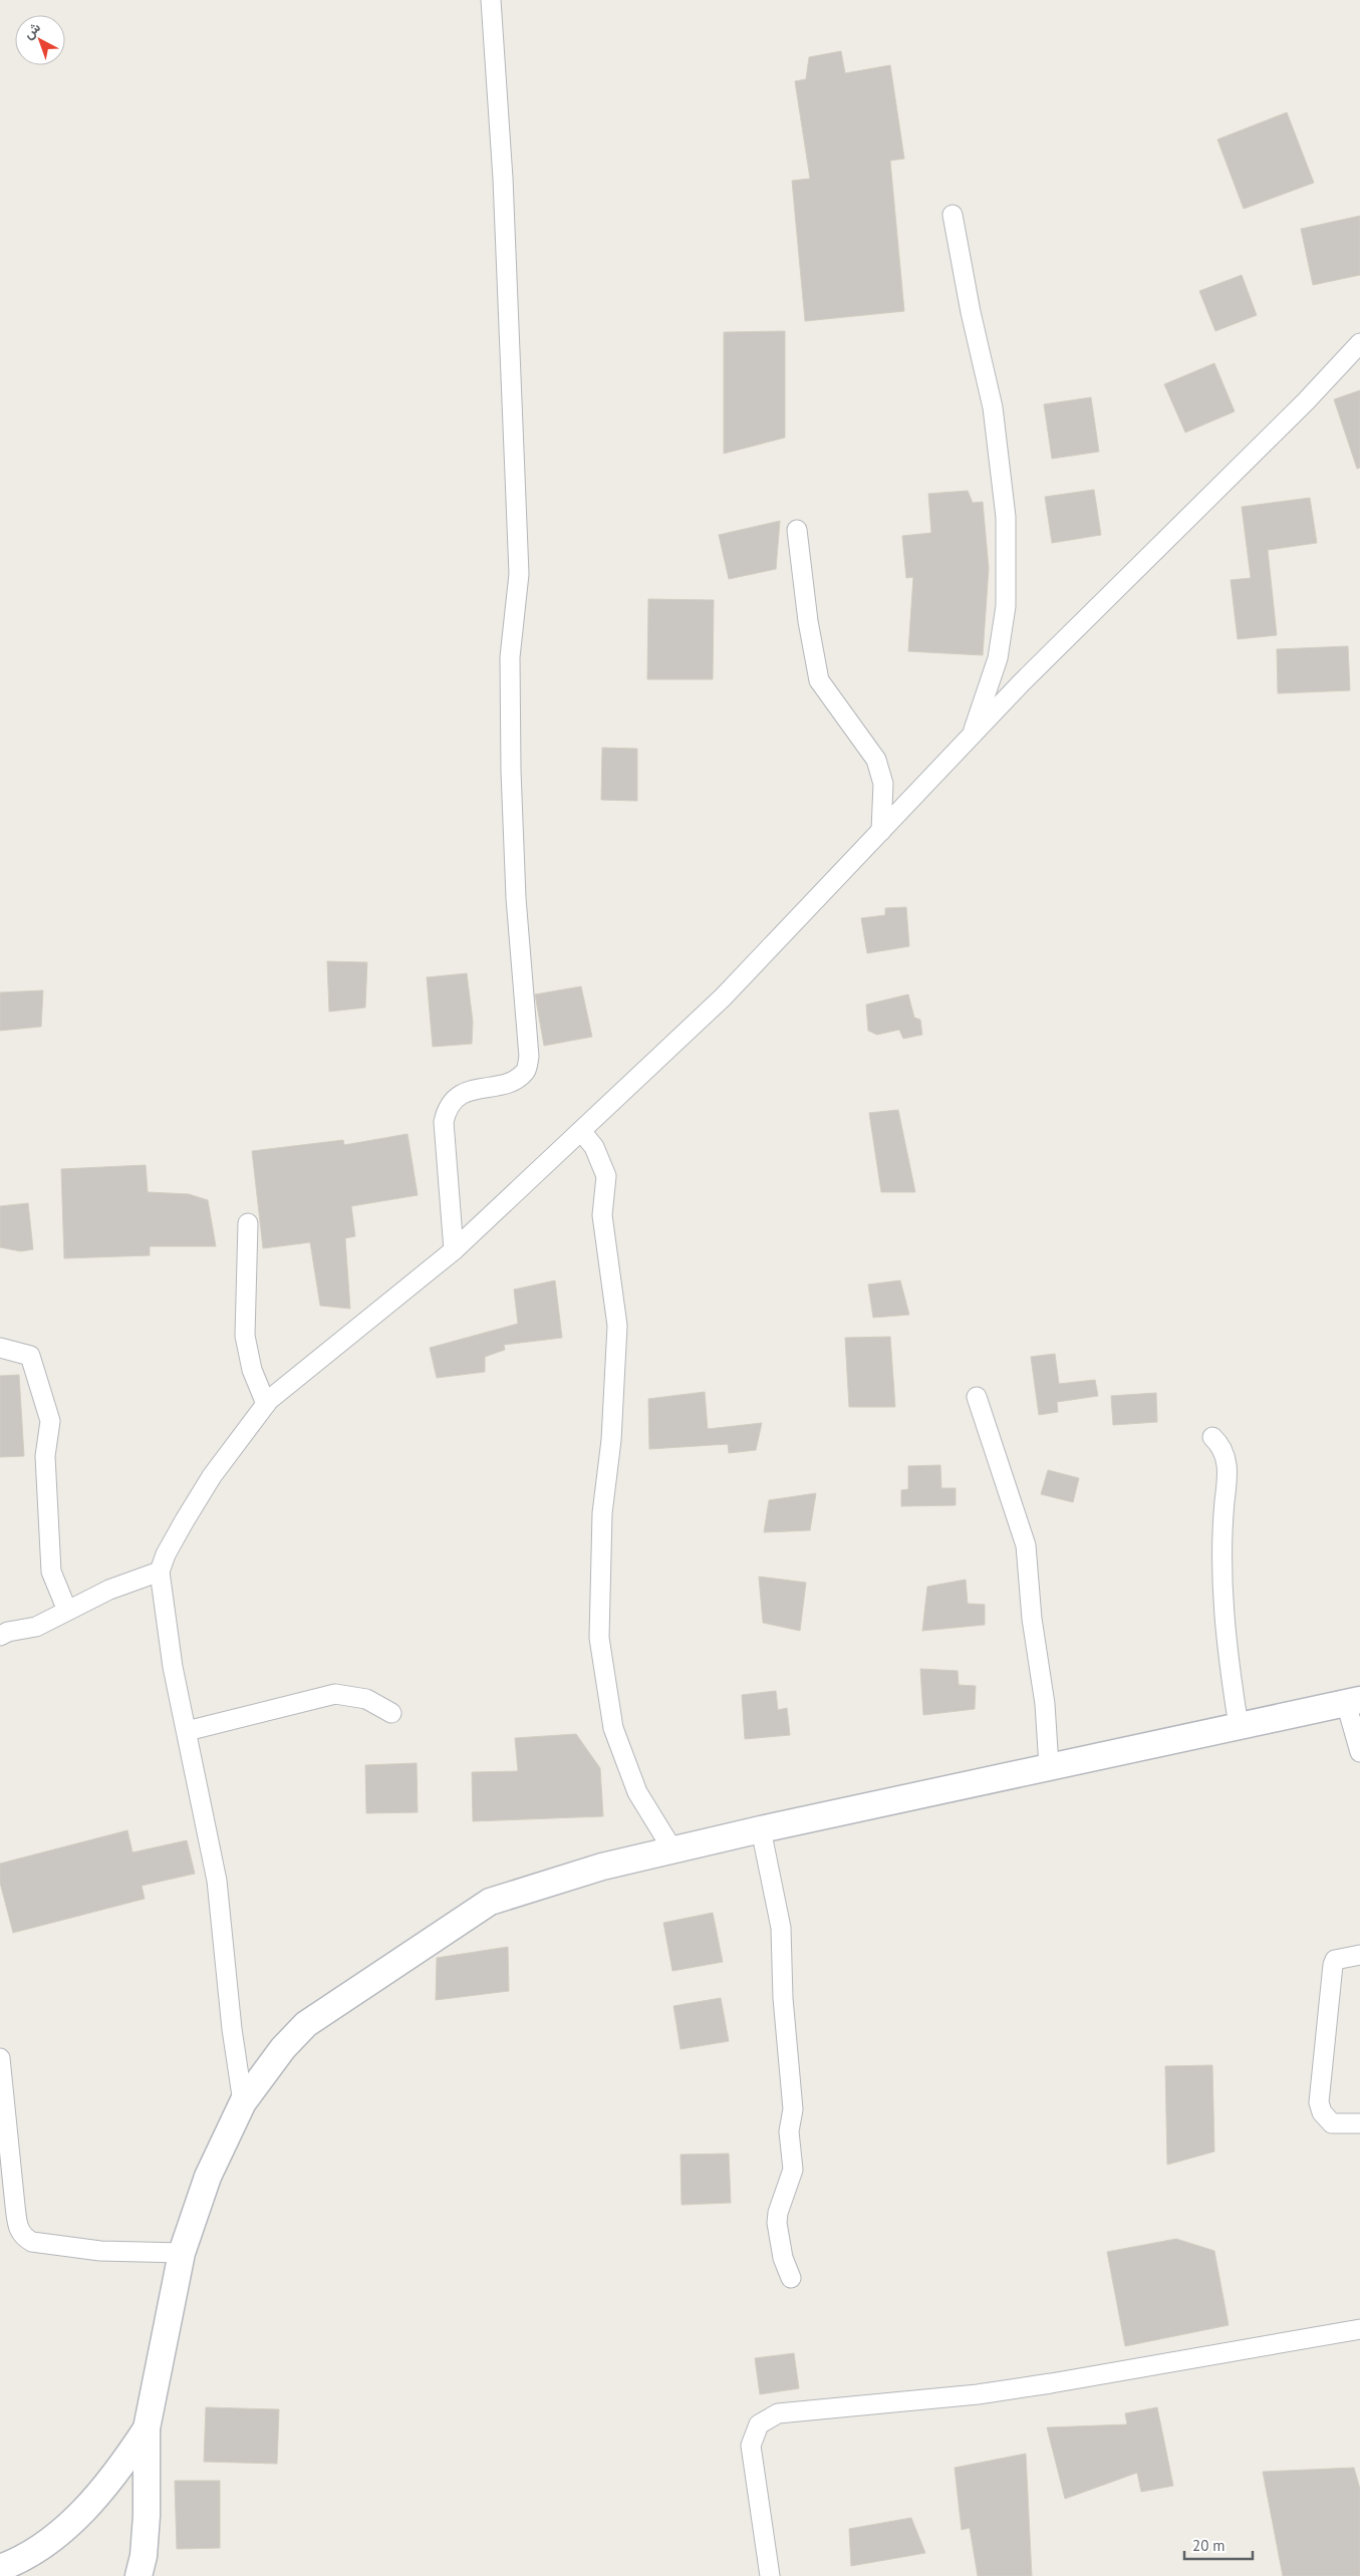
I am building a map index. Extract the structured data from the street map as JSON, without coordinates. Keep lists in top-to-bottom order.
{
  "scale_bar": "20 m",
  "north": "top left"
}
